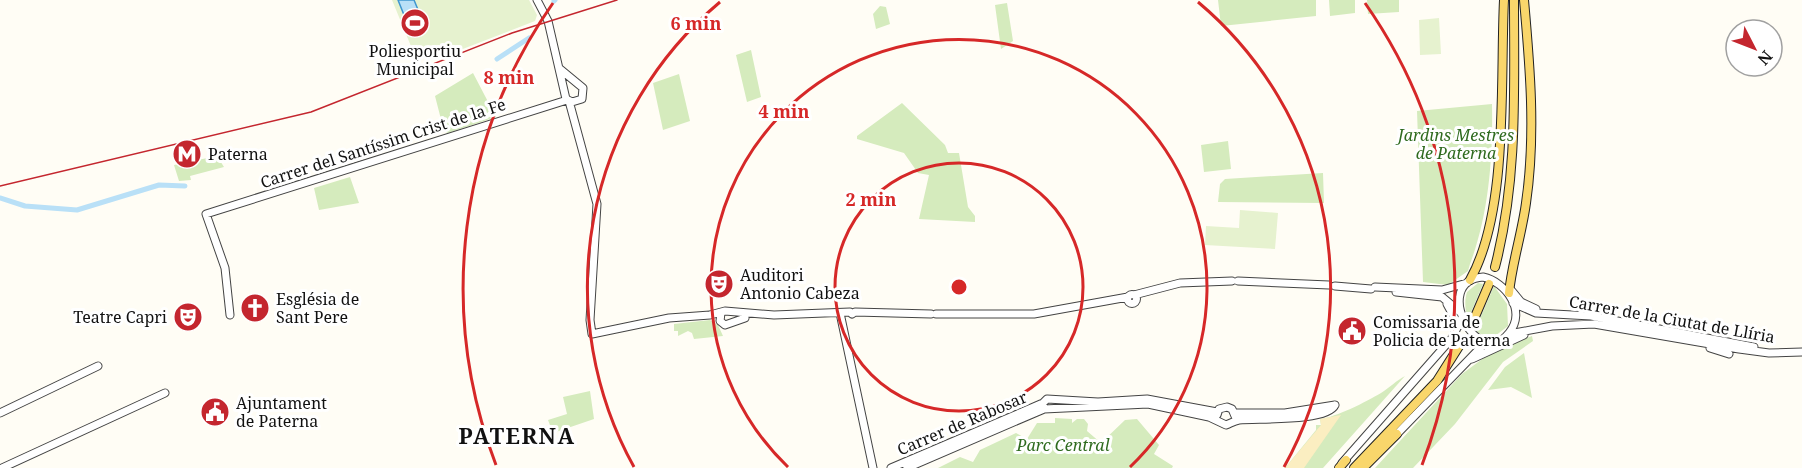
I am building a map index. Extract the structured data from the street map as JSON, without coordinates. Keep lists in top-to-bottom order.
{
  "streets": {
    "street": ["Carrer del Santíssim Crist de la Fe", "Carrer de la Ciutat de Llíria", "Carrer de Rabosar"]
  },
  "districts": ["PATERNA"],
  "parks": ["Jardins Mestres de Paterna", "Parc Central"],
  "places": {
    "sports": ["Poliesportiu Municipal"],
    "metro station": ["Paterna"],
    "theatre": ["Auditori Antonio Cabeza", "Teatre Capri"],
    "church": ["Església de Sant Pere"],
    "public building": ["Comissaria de Policia de Paterna", "Ajuntament de Paterna"]
  },
  "north": "bottom right",
  "rings": [
    "6 min",
    "8 min",
    "4 min",
    "2 min"
  ]
}
